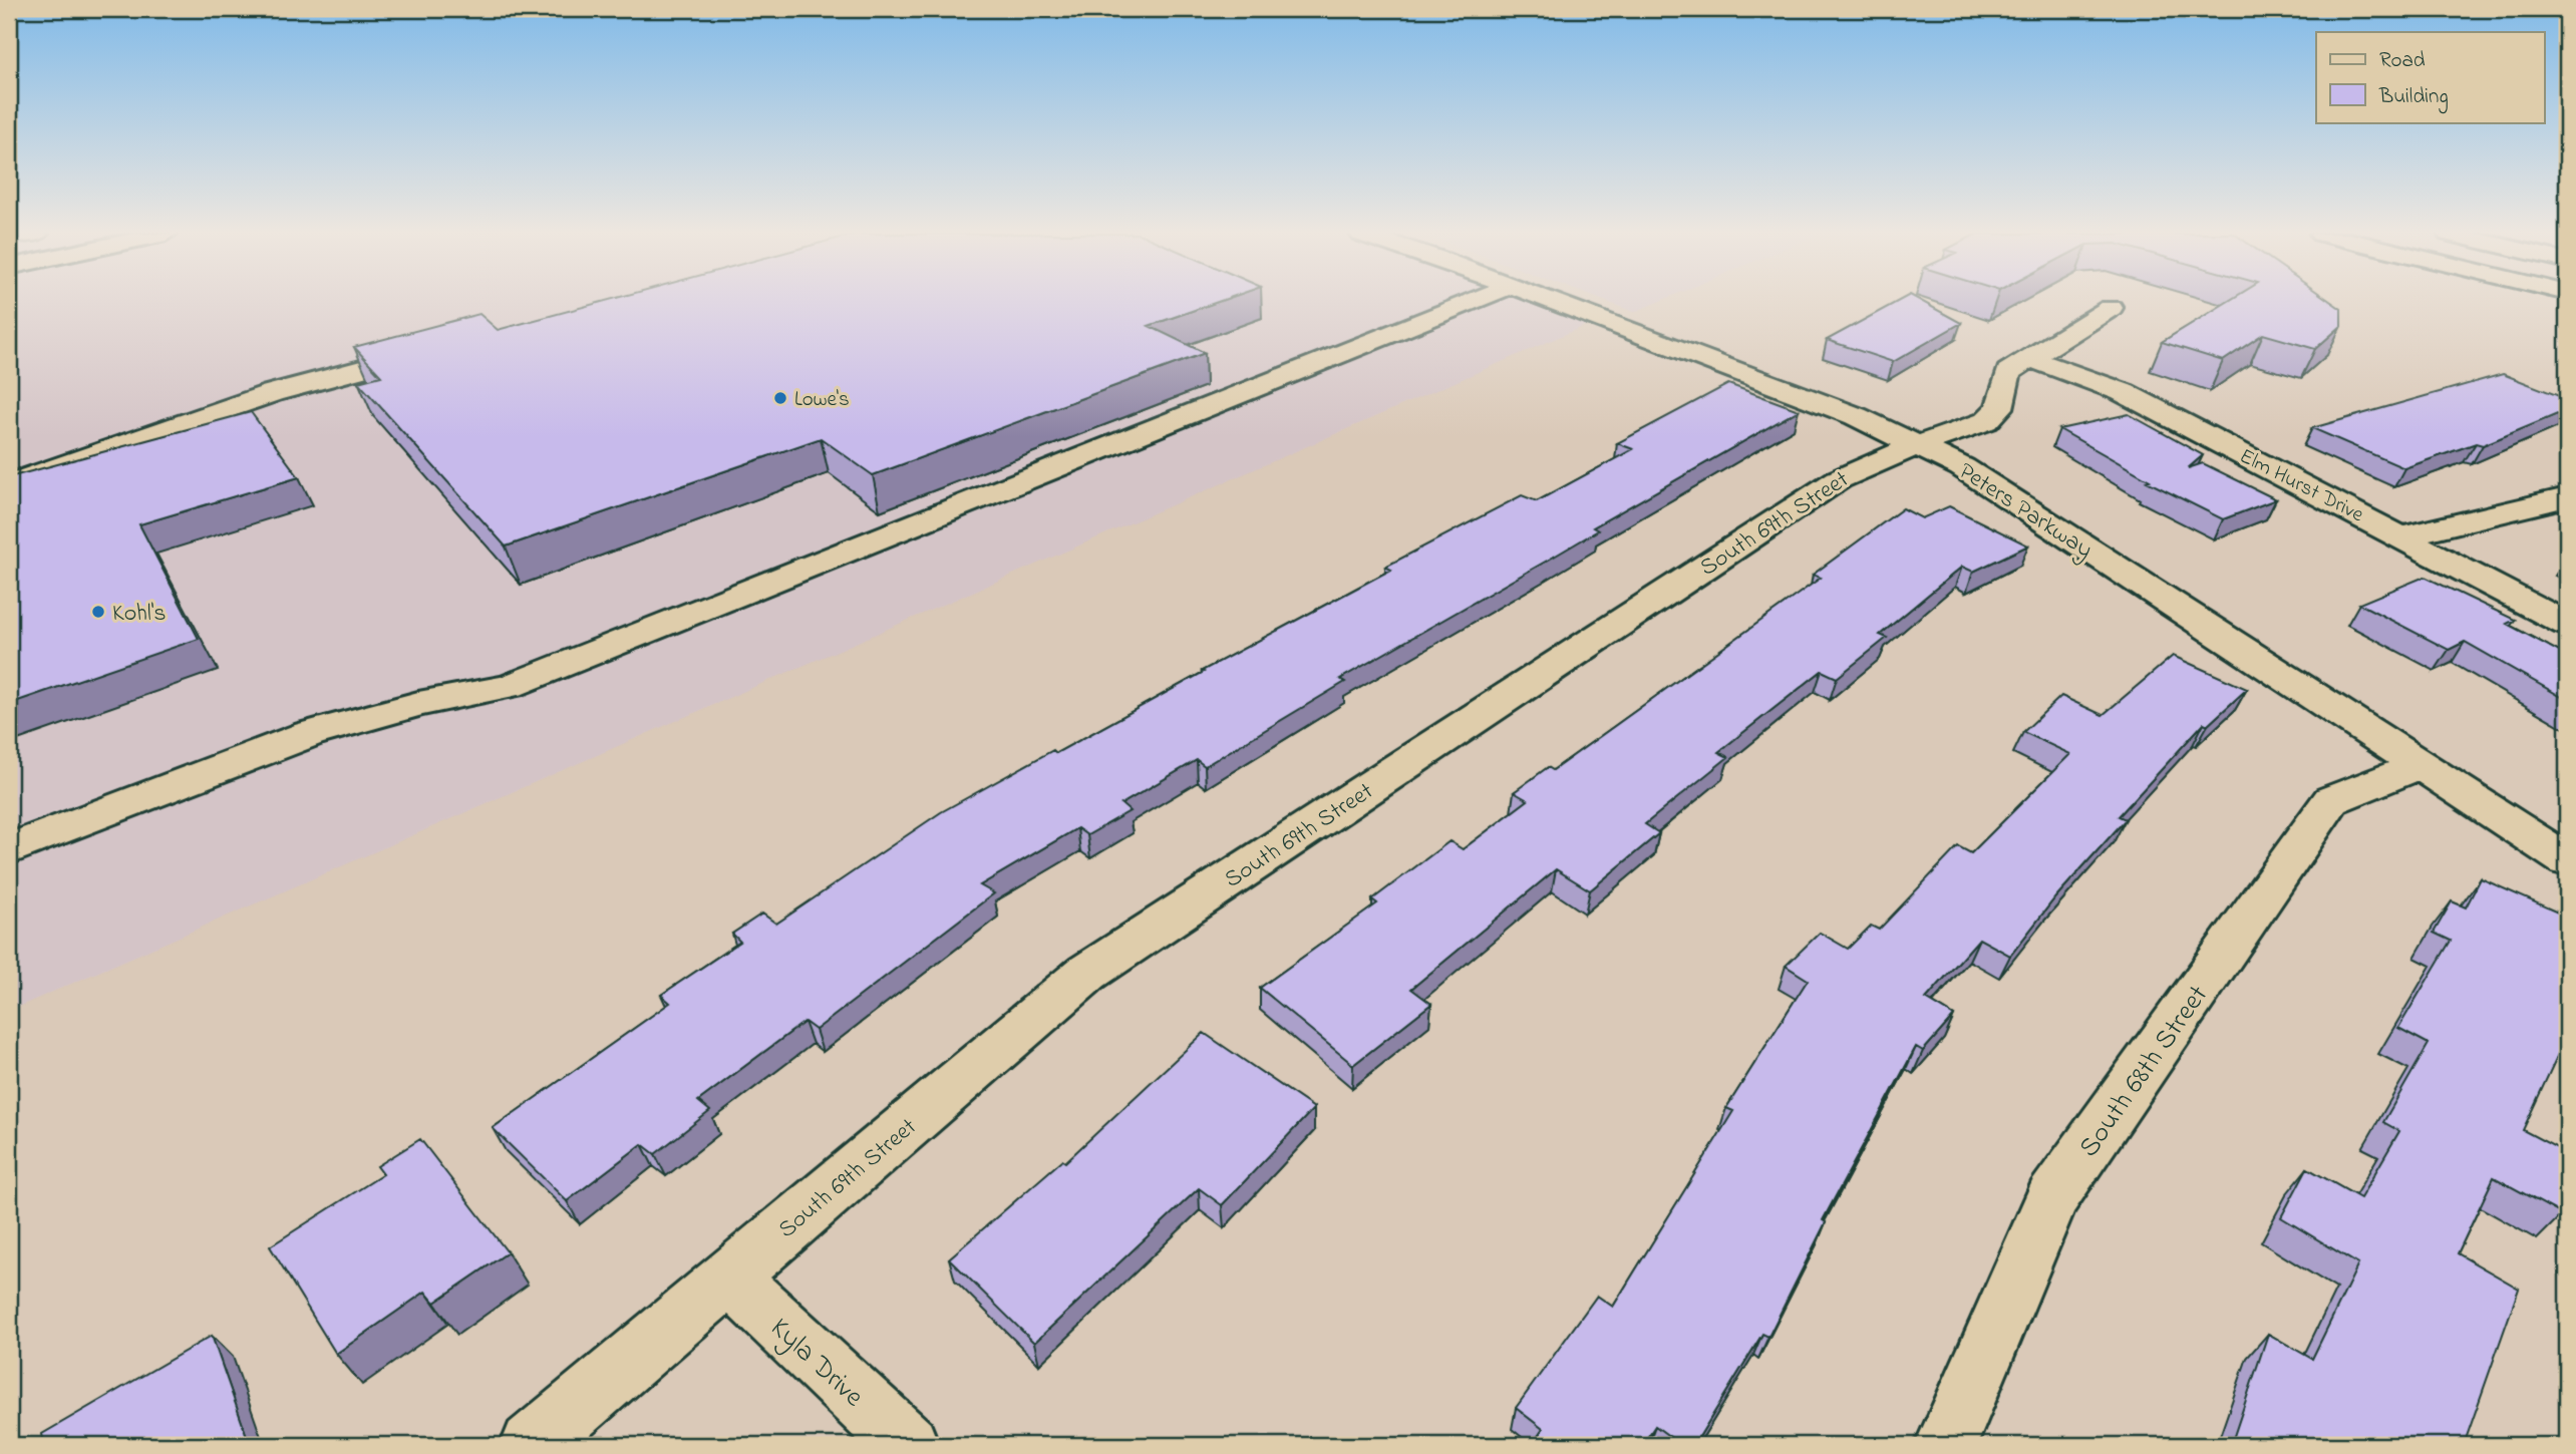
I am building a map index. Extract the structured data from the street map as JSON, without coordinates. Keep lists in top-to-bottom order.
{
  "streets": {
    "street": [
      "Elm Hurst Drive",
      "Peters Parkway",
      "South 69th Street",
      "South 68th Street",
      "Kyla Drive"
    ]
  },
  "crossings": [
    ["Elm Hurst Drive", "South 69th Street"],
    ["Peters Parkway", "South 69th Street"],
    ["Peters Parkway", "South 68th Street"],
    ["South 69th Street", "Kyla Drive"]
  ],
  "places": ["Lowe's", "Kohl's"],
  "legend": ["Road", "Building"]
}
